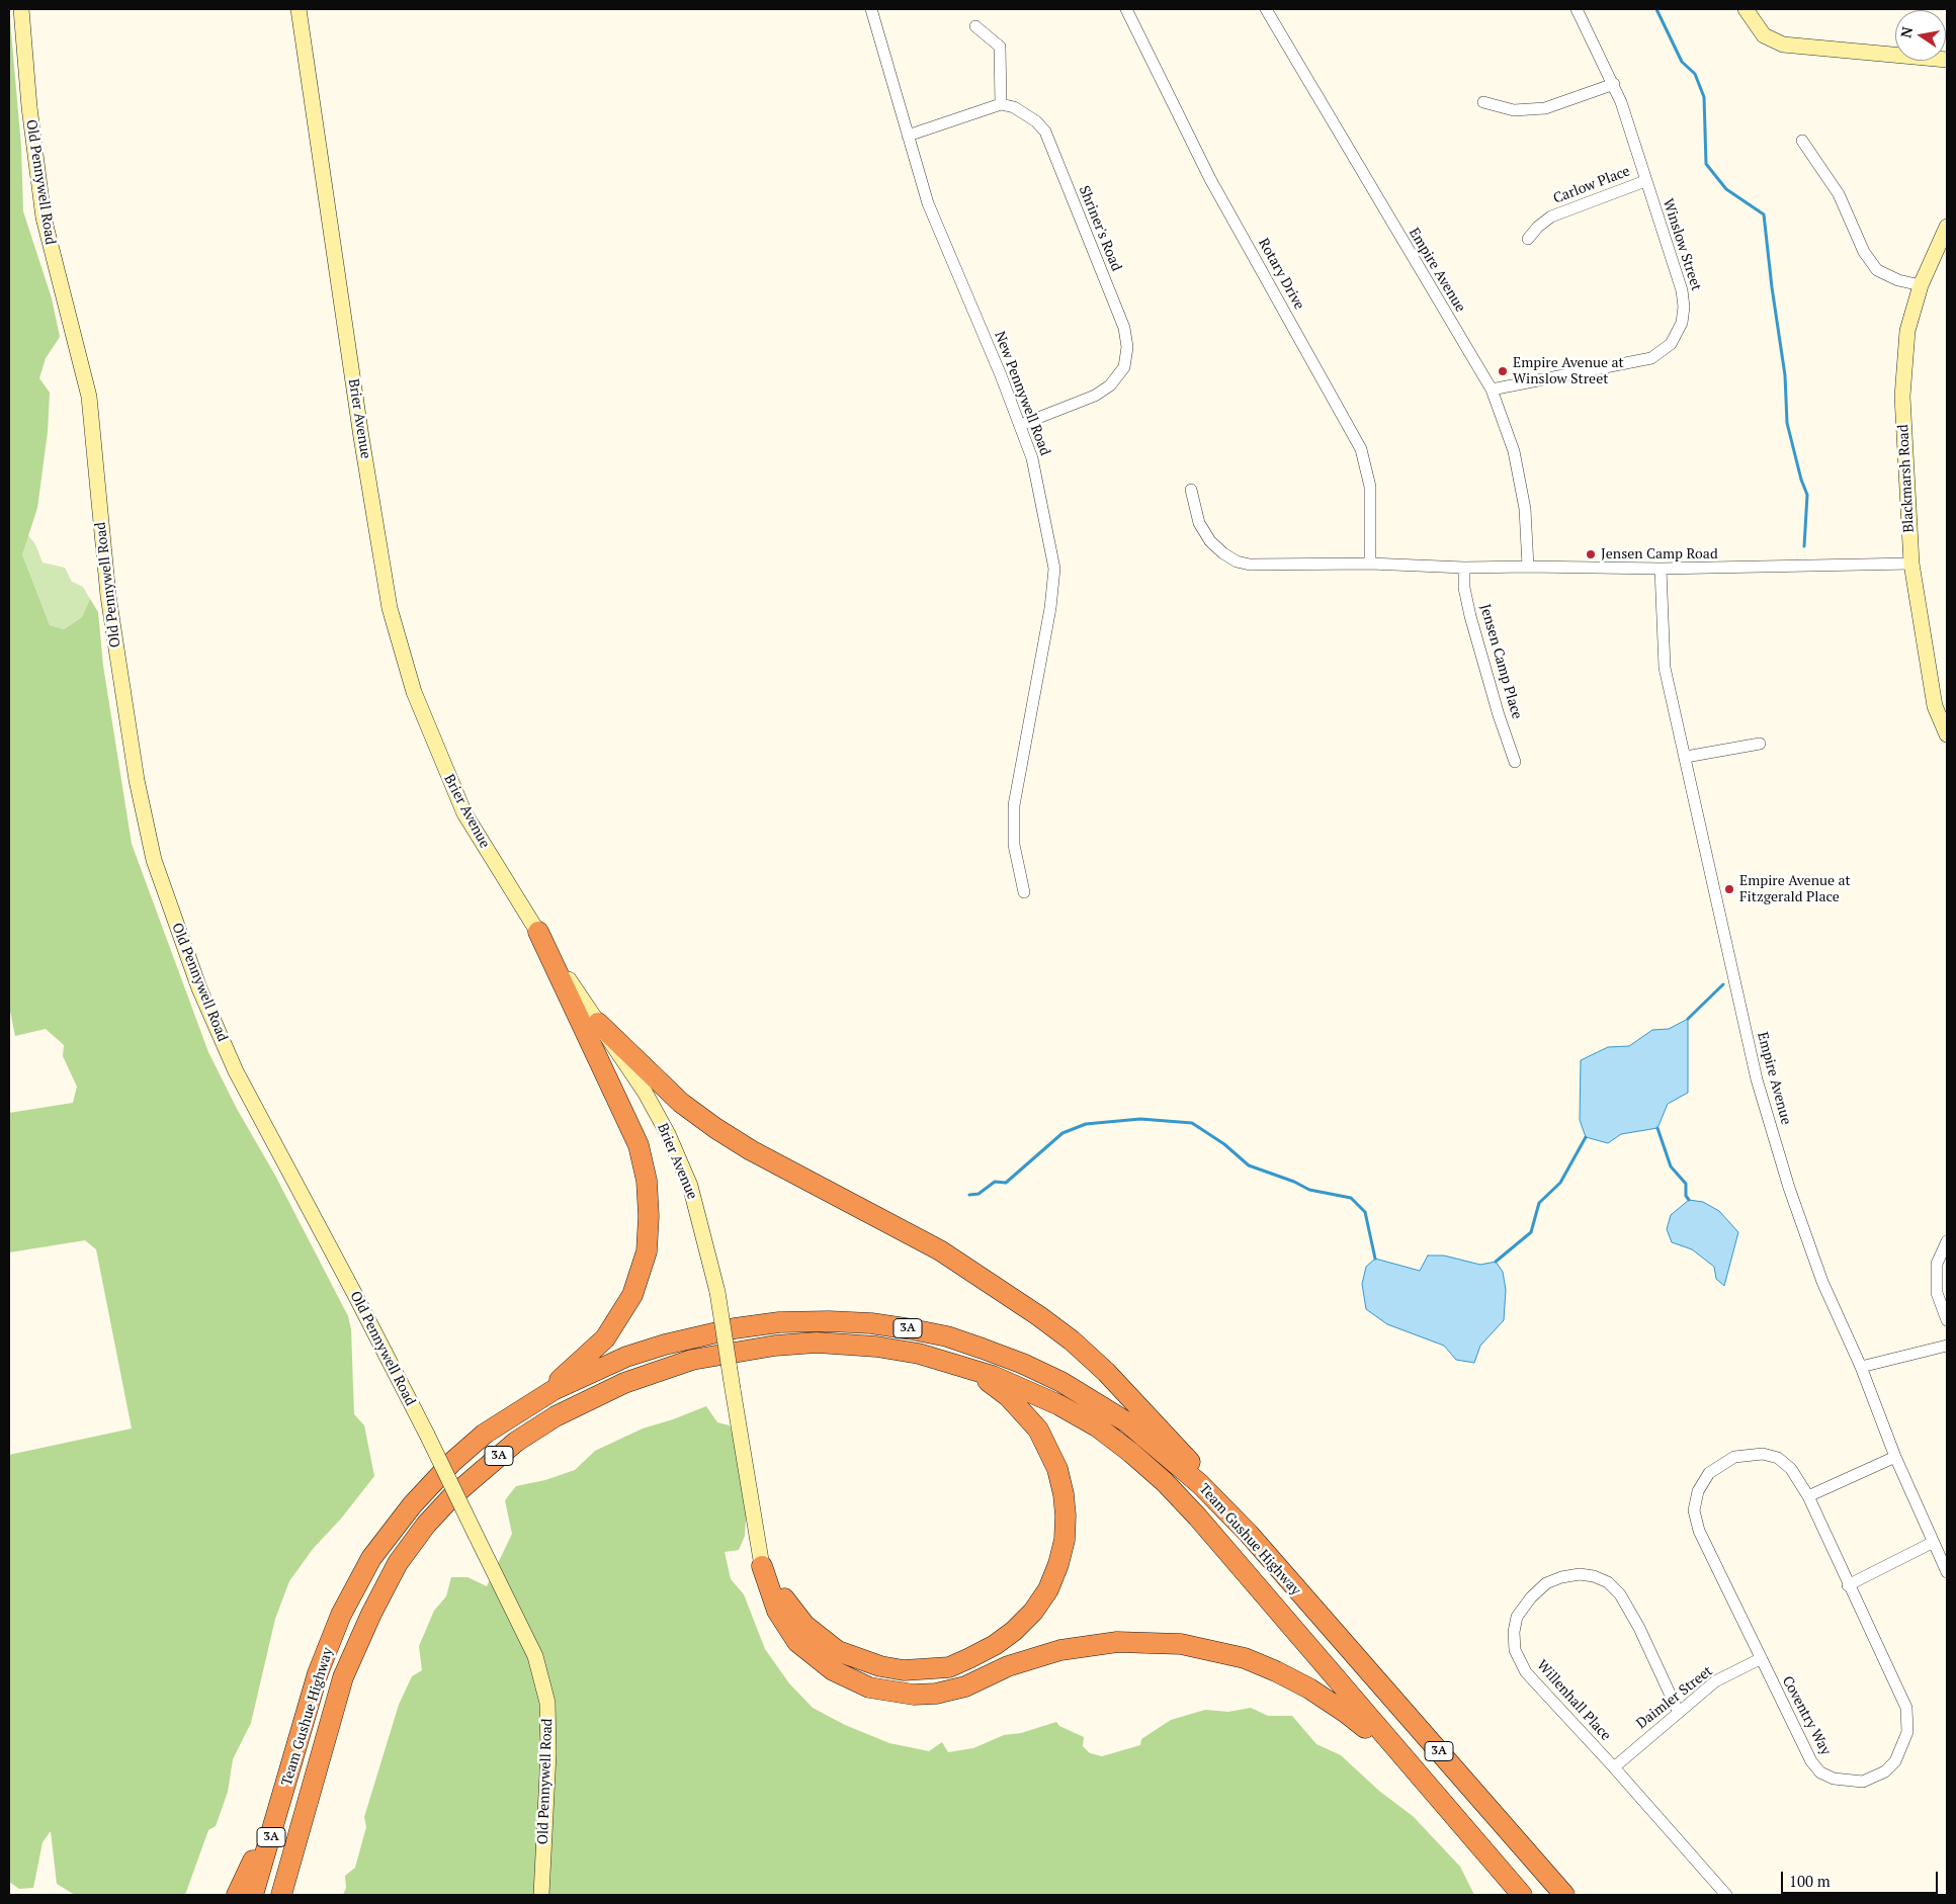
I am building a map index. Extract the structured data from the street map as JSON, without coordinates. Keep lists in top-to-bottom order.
{
  "streets": {
    "highway": ["3A", "Team Gushue Highway"],
    "street": [
      "Old Pennywell Road",
      "Carlow Place",
      "Shriner's Road",
      "Winslow Street",
      "Empire Avenue",
      "Rotary Drive",
      "New Pennywell Road",
      "Brier Avenue",
      "Blackmarsh Road",
      "Jensen Camp Place",
      "Daimler Street",
      "Willenhall Place",
      "Coventry Way"
    ]
  },
  "crossings": [
    ["Carlow Place", "Winslow Street"],
    ["Shriner's Road", "New Pennywell Road"],
    ["Winslow Street", "Empire Avenue"],
    ["Daimler Street", "Willenhall Place"],
    ["Daimler Street", "Coventry Way"]
  ],
  "places": ["Empire Avenue at Winslow Street", "Jensen Camp Road", "Empire Avenue at Fitzgerald Place"],
  "scale_bar": "100 m",
  "north": "left"
}
